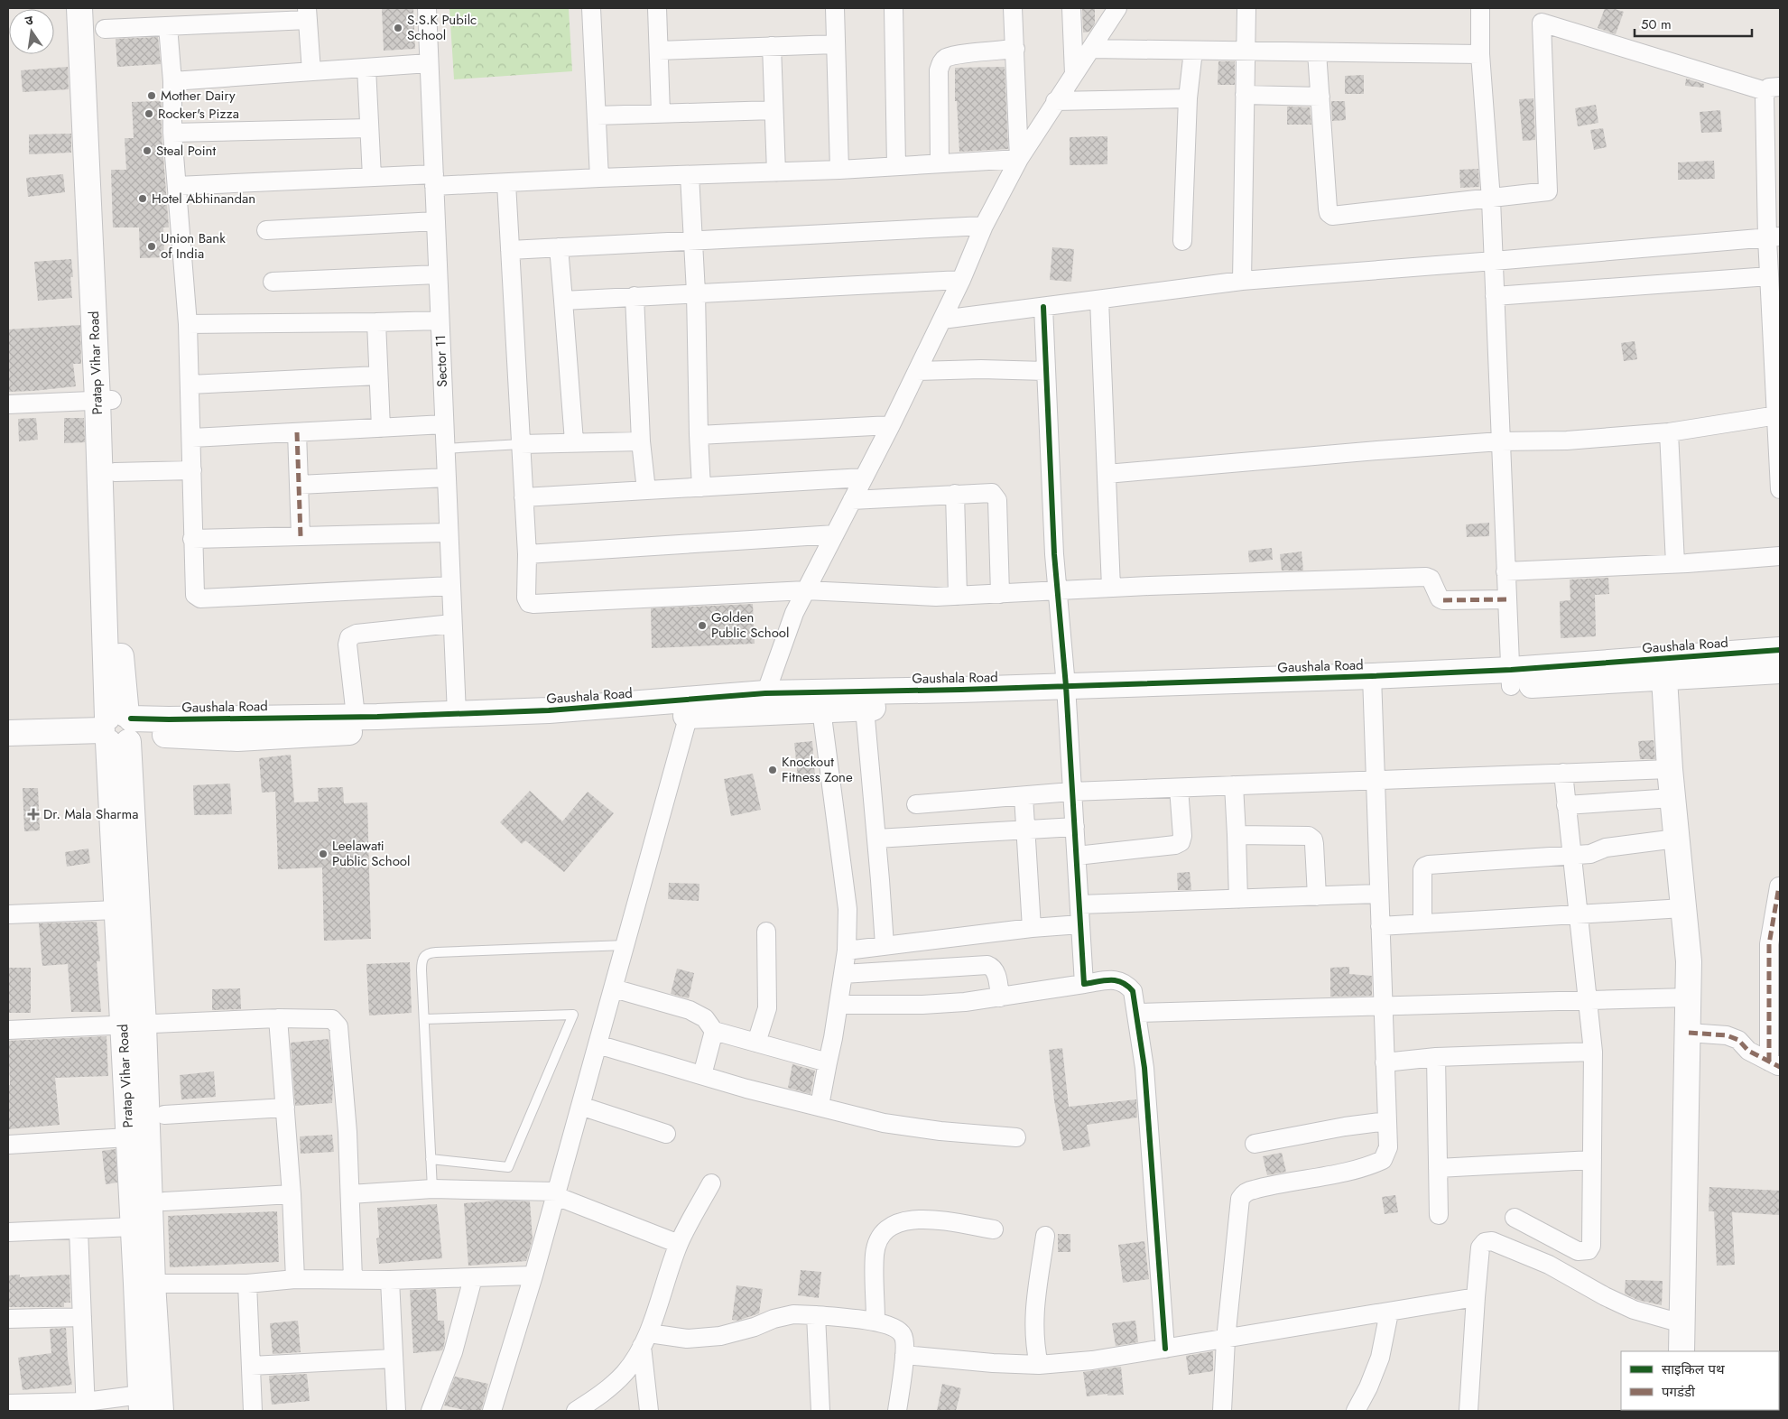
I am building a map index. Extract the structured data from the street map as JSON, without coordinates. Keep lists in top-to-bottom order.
{
  "streets": {
    "street": ["Sector 11", "Pratap Vihar Road", "Gaushala Road"]
  },
  "crossings": [
    ["Sector 11", "Gaushala Road"],
    ["Pratap Vihar Road", "Gaushala Road"]
  ],
  "places": {
    "other": [
      "S.S.K Pubilc School",
      "Mother Dairy",
      "Rocker's Pizza",
      "Steal Point",
      "Hotel Abhinandan",
      "Union Bank of India",
      "Golden Public School",
      "Knockout Fitness Zone",
      "Leelawati Public School"
    ],
    "health": ["Dr. Mala Sharma"]
  },
  "legend": ["साइकिल पथ", "पगडंडी"],
  "scale_bar": "50 m",
  "north": "top"
}
